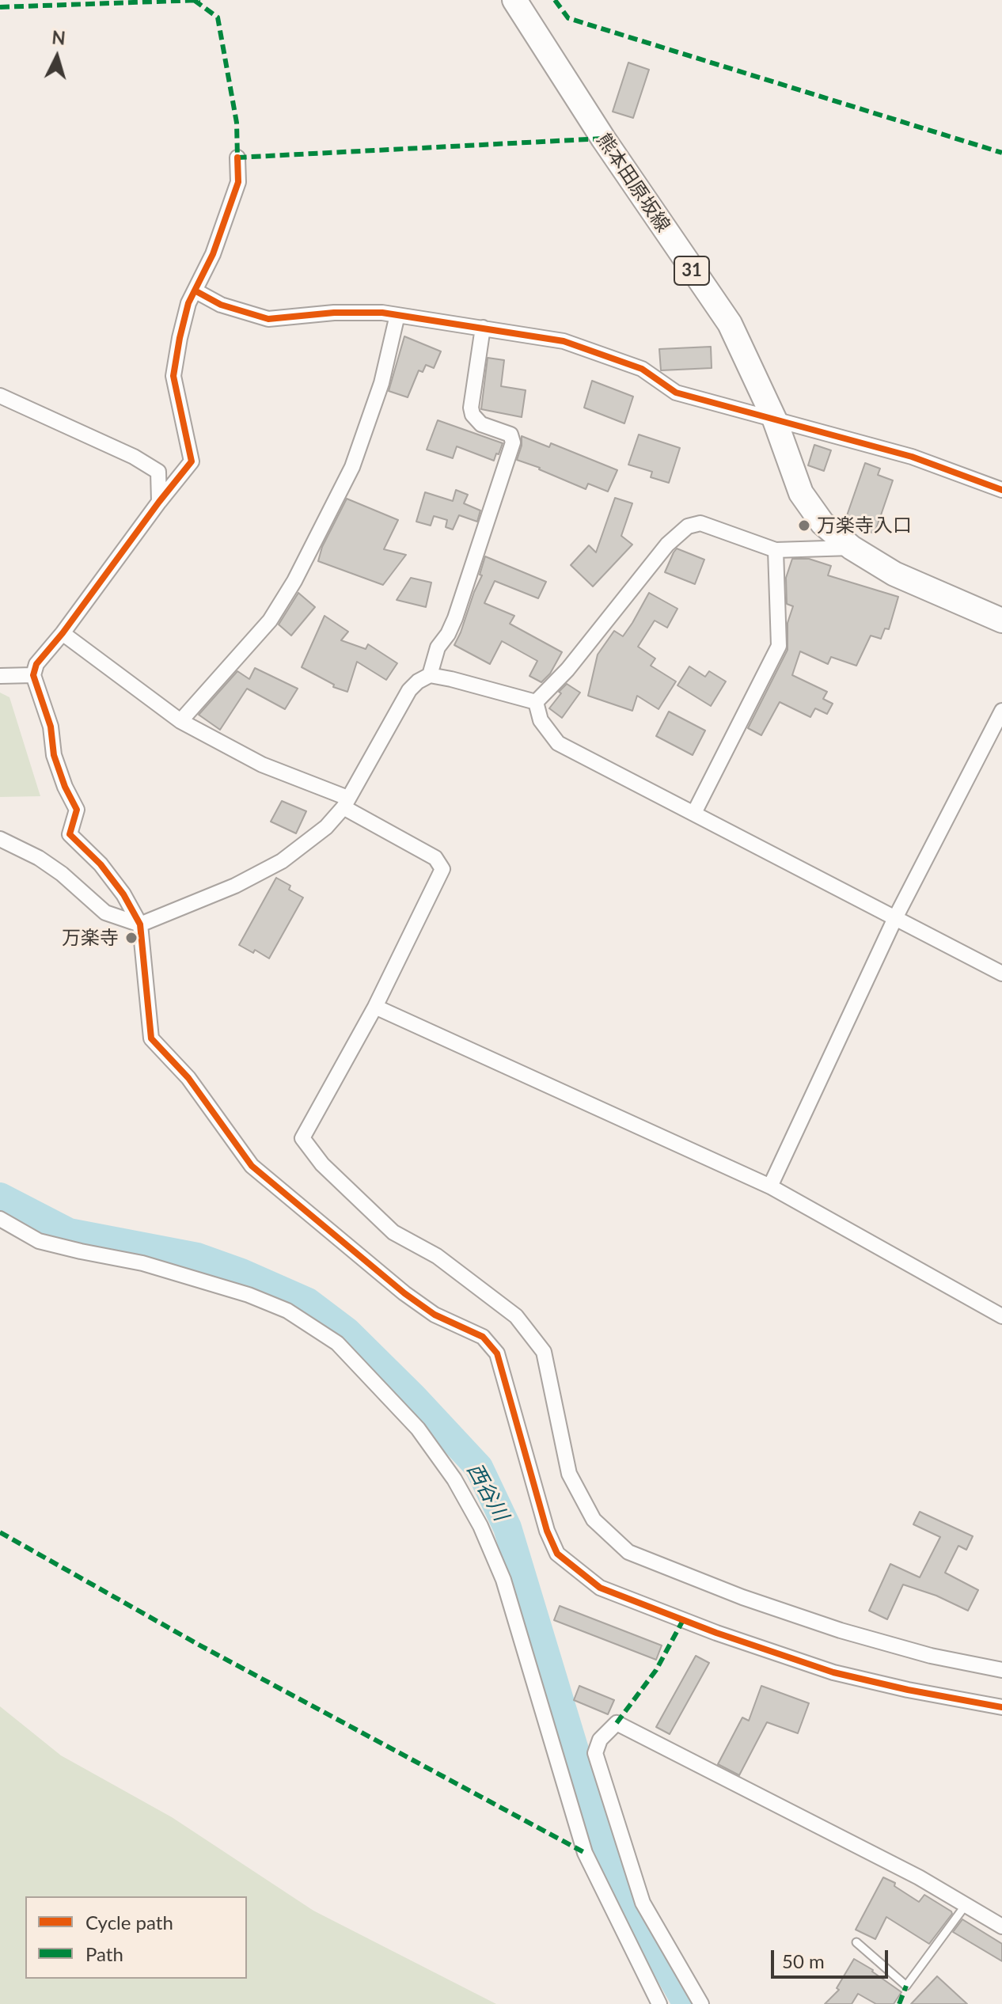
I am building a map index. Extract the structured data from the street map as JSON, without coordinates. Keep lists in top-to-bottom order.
{
  "streets": {
    "main road": ["熊本田原坂線", "31"]
  },
  "water": ["西谷川"],
  "places": ["万楽寺入口", "万楽寺"],
  "legend": ["Cycle path", "Path"],
  "scale_bar": "50 m",
  "north": "top"
}
